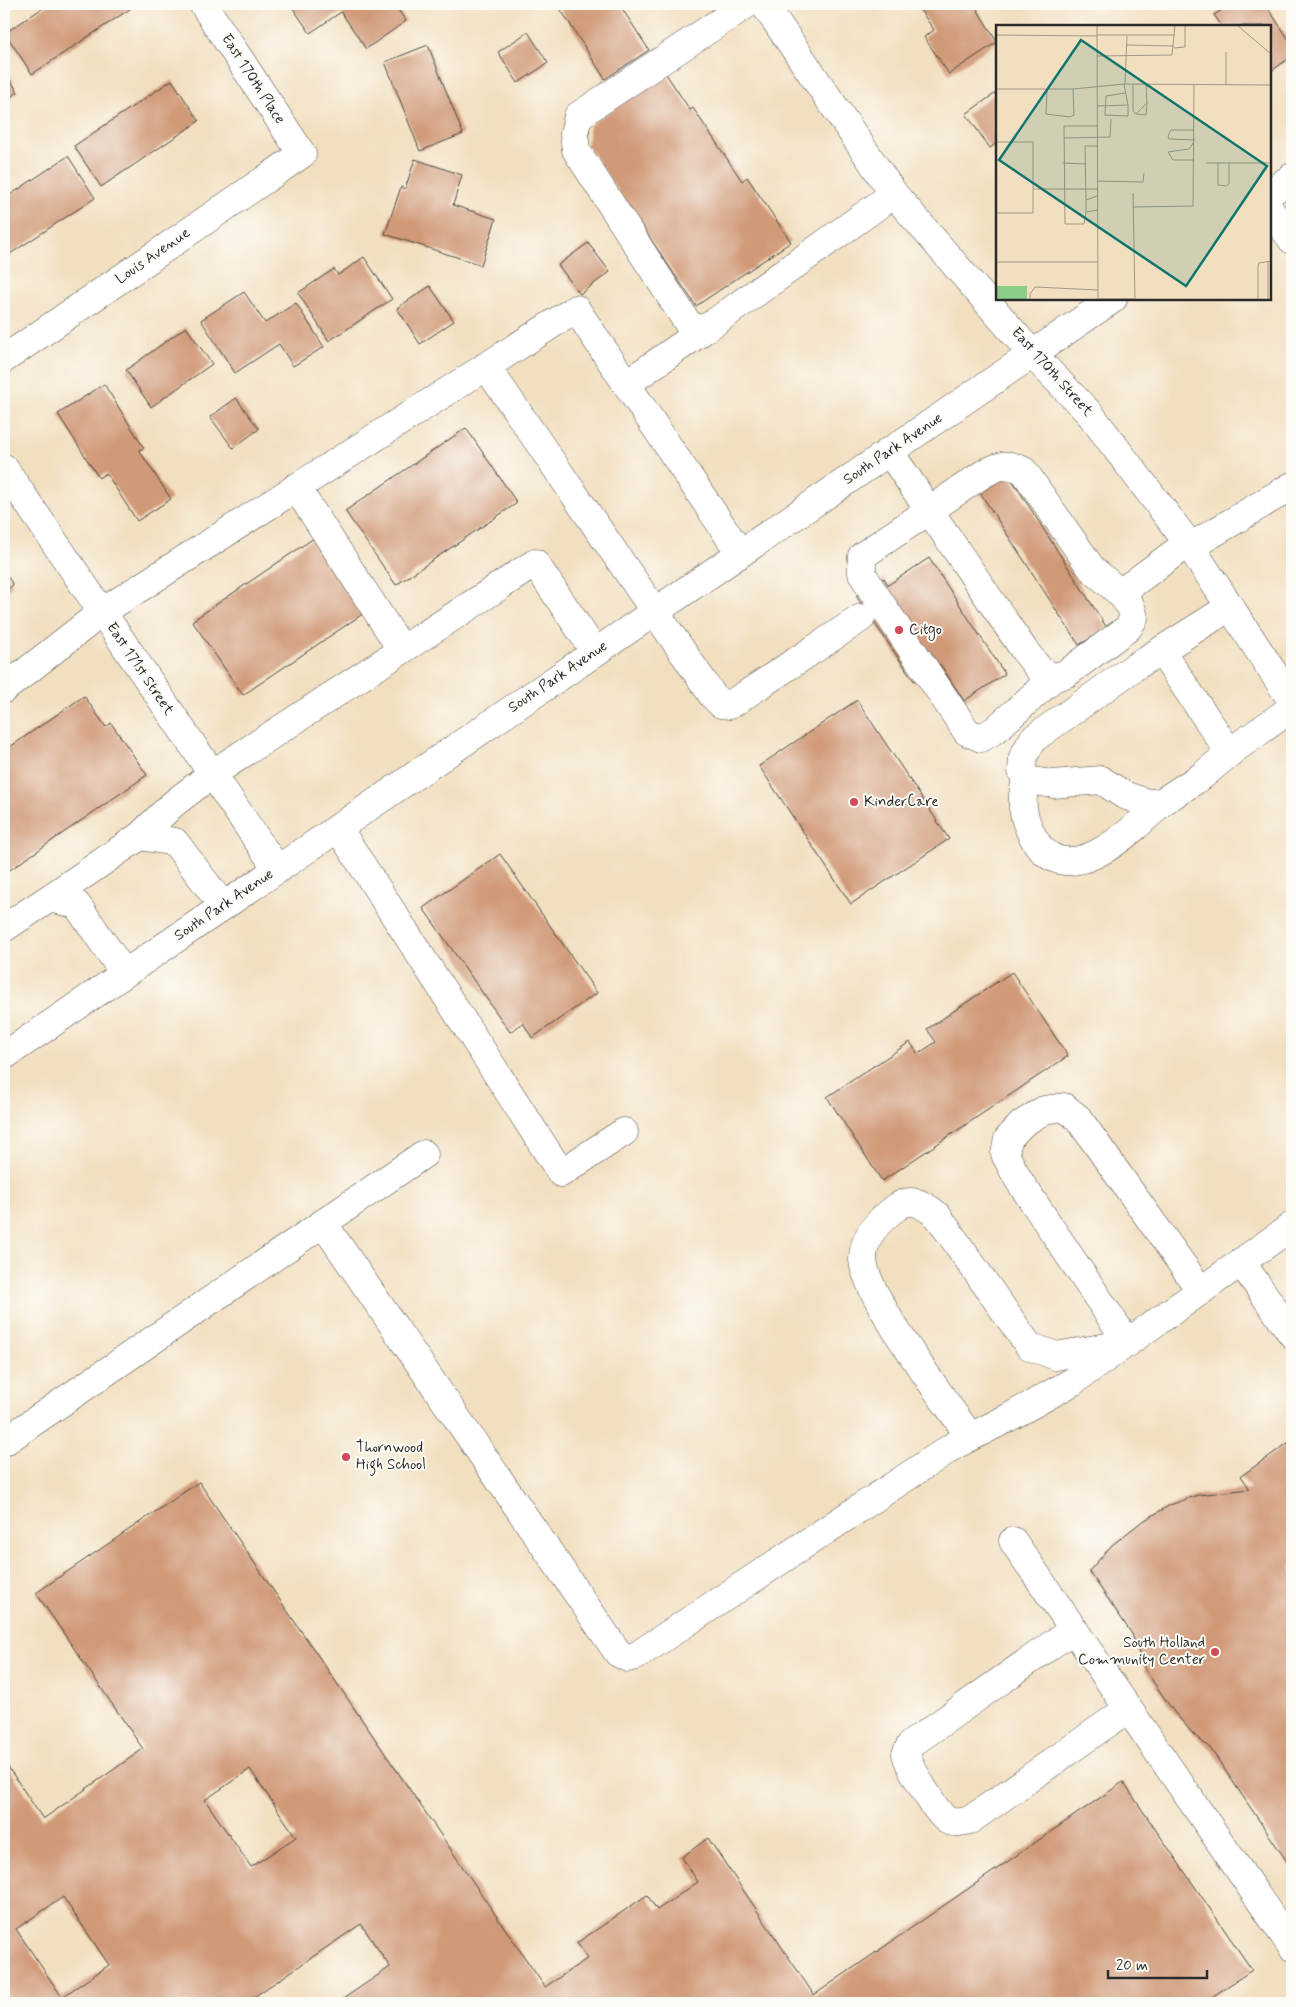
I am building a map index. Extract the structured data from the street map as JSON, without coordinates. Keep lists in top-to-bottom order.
{
  "streets": {
    "street": [
      "East 170th Place",
      "Louis Avenue",
      "East 170th Street",
      "South Park Avenue",
      "East 171st Street"
    ]
  },
  "crossings": [
    ["East 170th Place", "Louis Avenue"],
    ["East 170th Street", "South Park Avenue"],
    ["South Park Avenue", "East 171st Street"]
  ],
  "places": [
    "Citgo",
    "KinderCare",
    "Thornwood High School",
    "South Holland Community Center"
  ],
  "scale_bar": "20 m"
}
